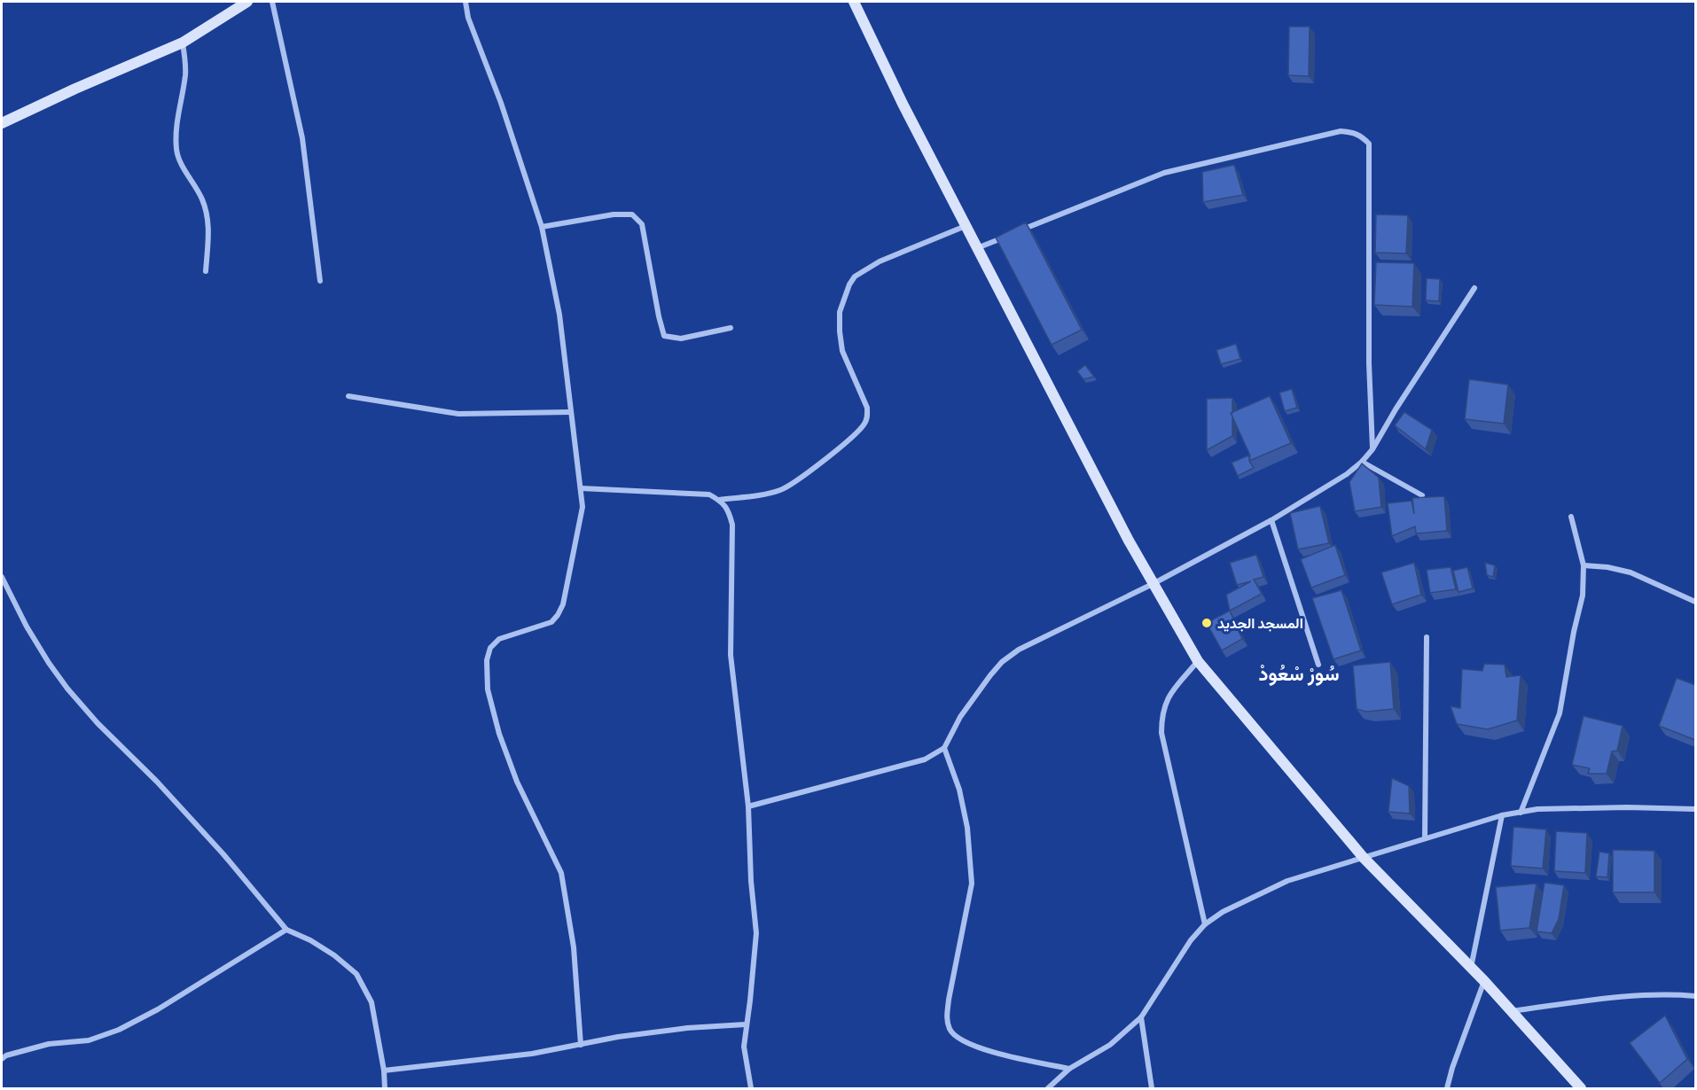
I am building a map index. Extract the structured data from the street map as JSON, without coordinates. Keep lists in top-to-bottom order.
{
  "districts": ["سُورْ سْعُودْ"],
  "places": ["المسجد الجديد"]
}
